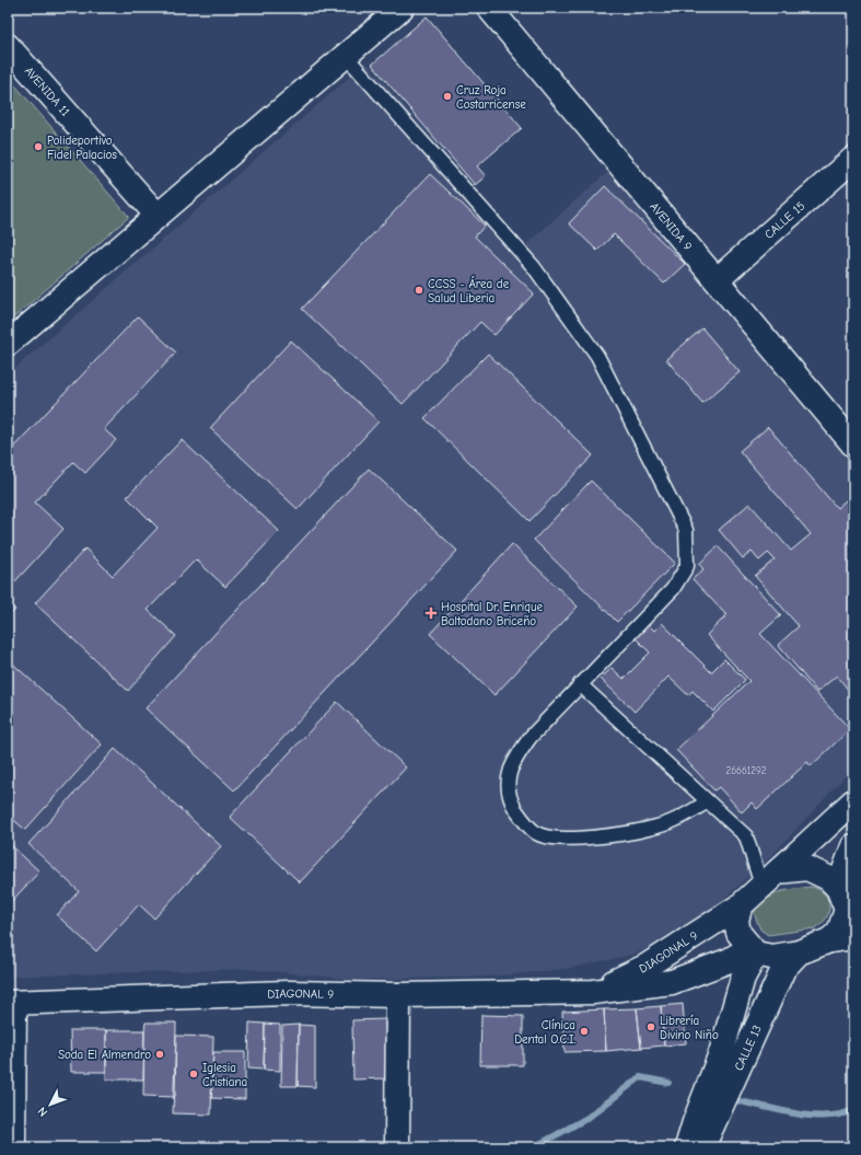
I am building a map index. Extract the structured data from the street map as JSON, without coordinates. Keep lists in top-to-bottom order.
{
  "streets": {
    "street": [
      "AVENIDA 11",
      "CALLE 15",
      "AVENIDA 9",
      "DIAGONAL 9",
      "CALLE 13"
    ]
  },
  "crossings": [
    ["CALLE 15", "AVENIDA 9"],
    ["DIAGONAL 9", "CALLE 13"]
  ],
  "places": {
    "other": [
      "Cruz Roja Costarricense",
      "Polideportivo Fidel Palacios",
      "CCSS - Área de Salud Liberia",
      "Librería Divino Niño",
      "Clínica Dental O.C.I.",
      "Soda El Almendro",
      "Iglesia Cristiana"
    ],
    "health": ["Hospital Dr. Enrique Baltodano Briceño"]
  },
  "house_numbers": ["26661292"],
  "north": "bottom left"
}
